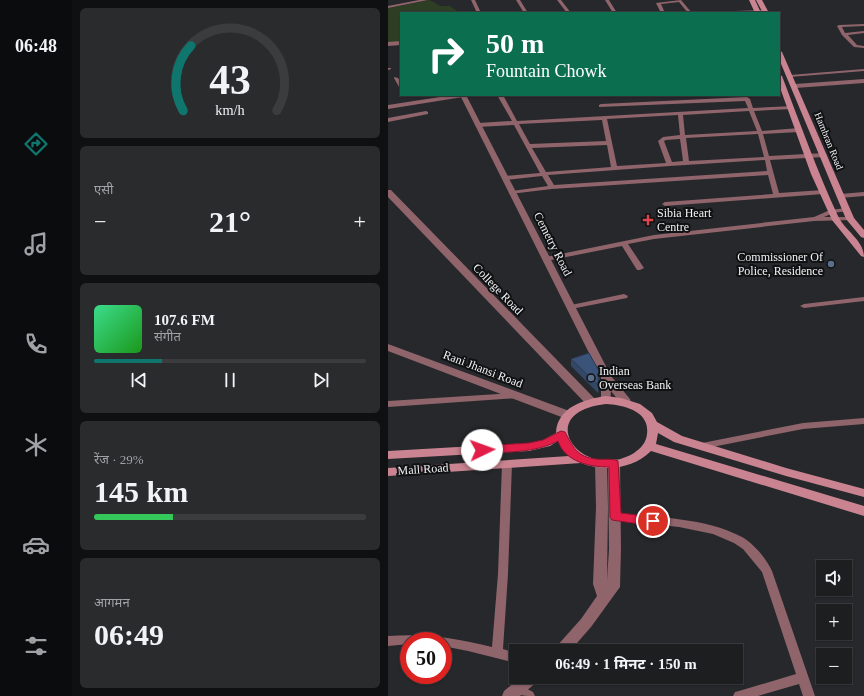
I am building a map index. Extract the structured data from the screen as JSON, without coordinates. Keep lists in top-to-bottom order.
{
  "streets": {
    "main road": ["Hambran Road", "Mall Road"],
    "street": ["Cemetry Road", "College Road", "Rani Jhansi Road"]
  },
  "crossings": [
    ["Cemetry Road", "College Road"],
    ["Cemetry Road", "Rani Jhansi Road"],
    ["Cemetry Road", "Mall Road"],
    ["College Road", "Rani Jhansi Road"],
    ["College Road", "Mall Road"],
    ["Rani Jhansi Road", "Mall Road"]
  ],
  "places": {
    "health": ["Sibia Heart Centre"],
    "other": ["Commissioner Of Police, Residence", "Indian Overseas Bank"]
  },
  "page": {
    "tabs": "06:48",
    "turn": ["50 m", "Fountain Chowk"],
    "tile": [
      "एसी",
      ["रेंज · 29%", "145 km"],
      ["आगमन", "06:49"]
    ],
    "heat": ["−", "21°", "+"],
    "song": ["107.6 FM", "संगीत"],
    "map_buttons": ["+", "−"],
    "limit": "50",
    "trip": "06:49 · 1 मिनट · 150 m",
    "gauge": ["43", "km/h"]
  }
}
